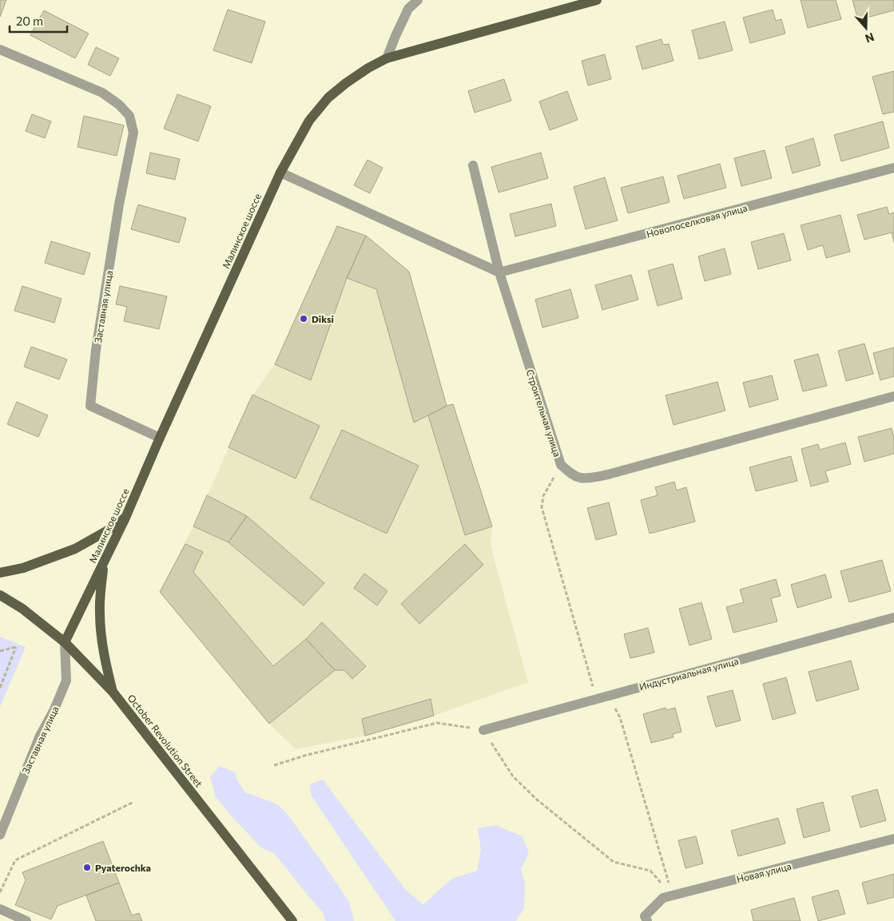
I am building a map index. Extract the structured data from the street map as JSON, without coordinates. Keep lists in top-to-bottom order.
{
  "streets": {
    "main road": ["Малинское шоссе", "October Revolution Street"],
    "street": [
      "Новопоселковая улица",
      "Заставная улица",
      "Строительная улица",
      "Индустриальная улица",
      "Новая улица"
    ]
  },
  "crossings": [
    ["Новопоселковая улица", "Строительная улица"],
    ["Малинское шоссе", "Заставная улица"],
    ["Малинское шоссе", "October Revolution Street"],
    ["Заставная улица", "October Revolution Street"]
  ],
  "places": ["Diksi", "Pyaterochka"],
  "scale_bar": "20 m",
  "north": "bottom"
}
